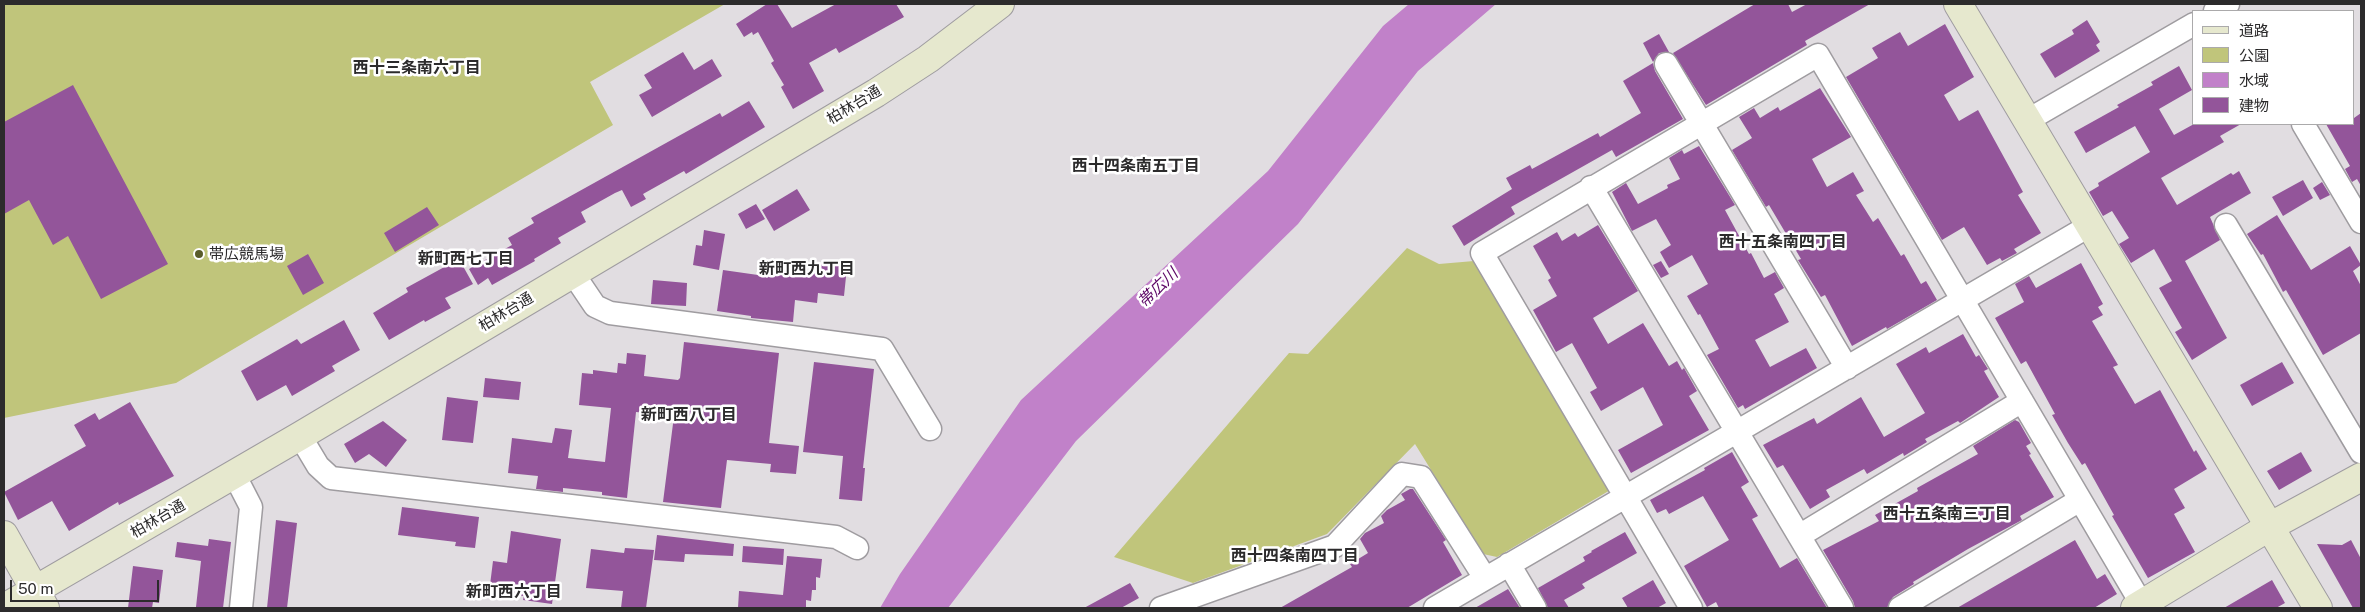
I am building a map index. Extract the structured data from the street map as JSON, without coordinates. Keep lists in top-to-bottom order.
{
  "streets": {
    "street": ["柏林台通"]
  },
  "districts": [
    "西十三条南六丁目",
    "西十四条南五丁目",
    "西十五条南四丁目",
    "新町西七丁目",
    "新町西九丁目",
    "新町西八丁目",
    "西十五条南三丁目",
    "西十四条南四丁目",
    "新町西六丁目"
  ],
  "water": ["帯広川"],
  "places": ["帯広競馬場"],
  "legend": [
    "道路",
    "公園",
    "水域",
    "建物"
  ],
  "scale_bar": "50 m"
}
